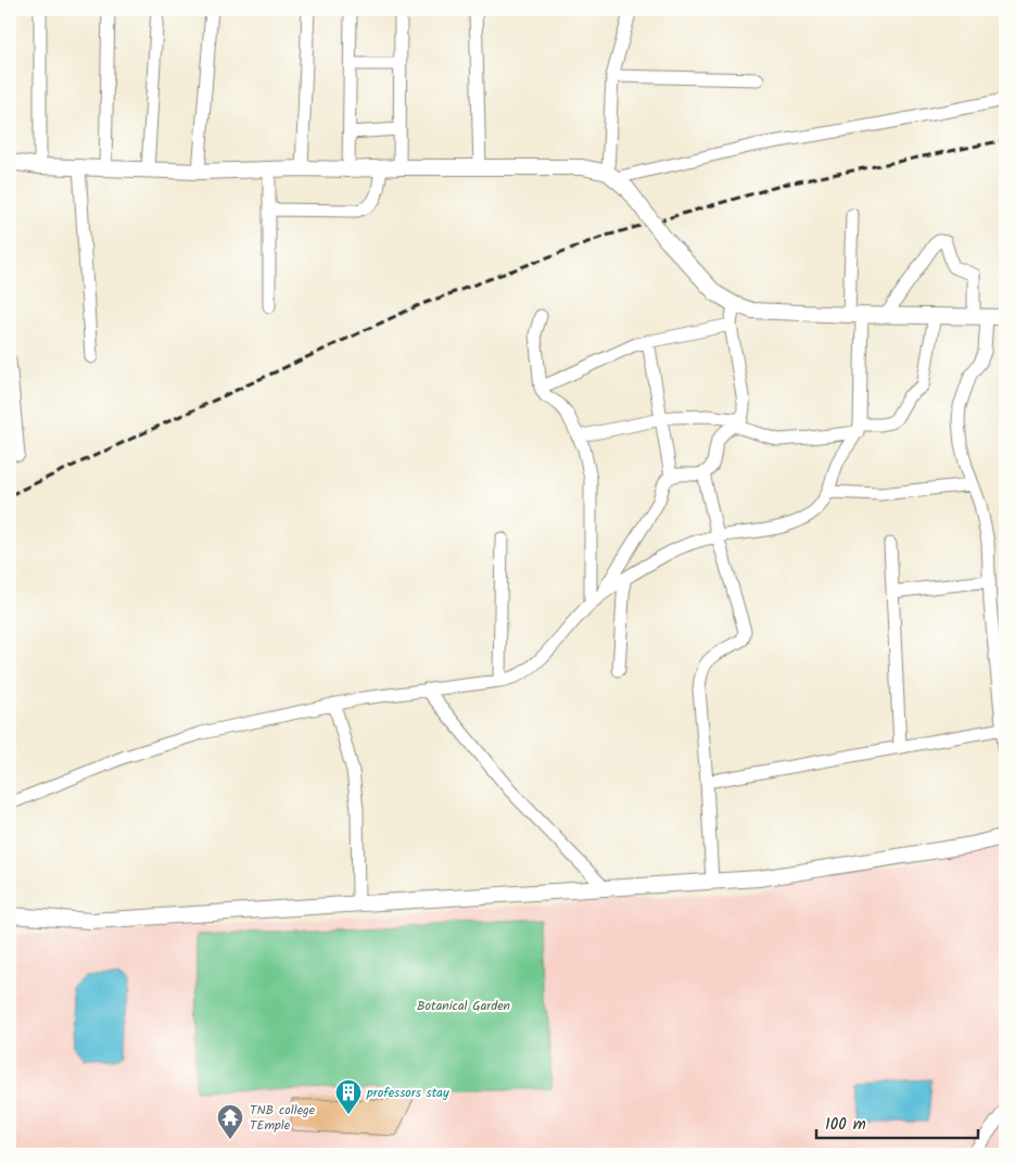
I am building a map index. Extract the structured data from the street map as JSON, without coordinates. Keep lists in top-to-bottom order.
{
  "parks": ["Botanical Garden"],
  "places": {
    "building": ["professors stay"],
    "temple": ["TNB college TEmple"]
  },
  "scale_bar": "100 m"
}
